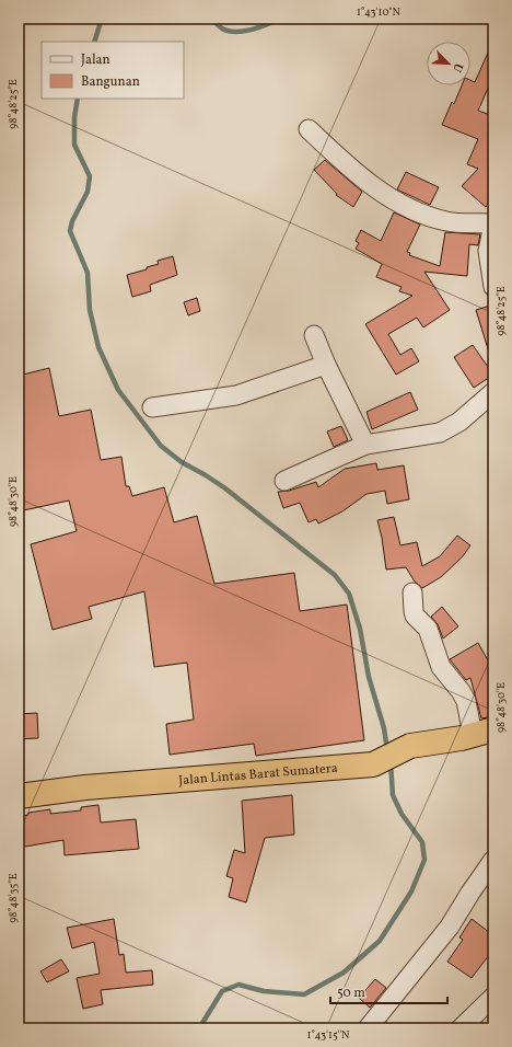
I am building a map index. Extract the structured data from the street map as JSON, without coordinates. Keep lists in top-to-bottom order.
{
  "streets": {
    "highway": ["Jalan Lintas Barat Sumatera"]
  },
  "legend": ["Jalan", "Bangunan"],
  "scale_bar": "50 m",
  "north": "bottom right",
  "coordinates": [
    "1°43'10\"N",
    "98°48'25\"E",
    "98°48'30\"E",
    "98°48'35\"E",
    "1°43'15\"N"
  ]
}
